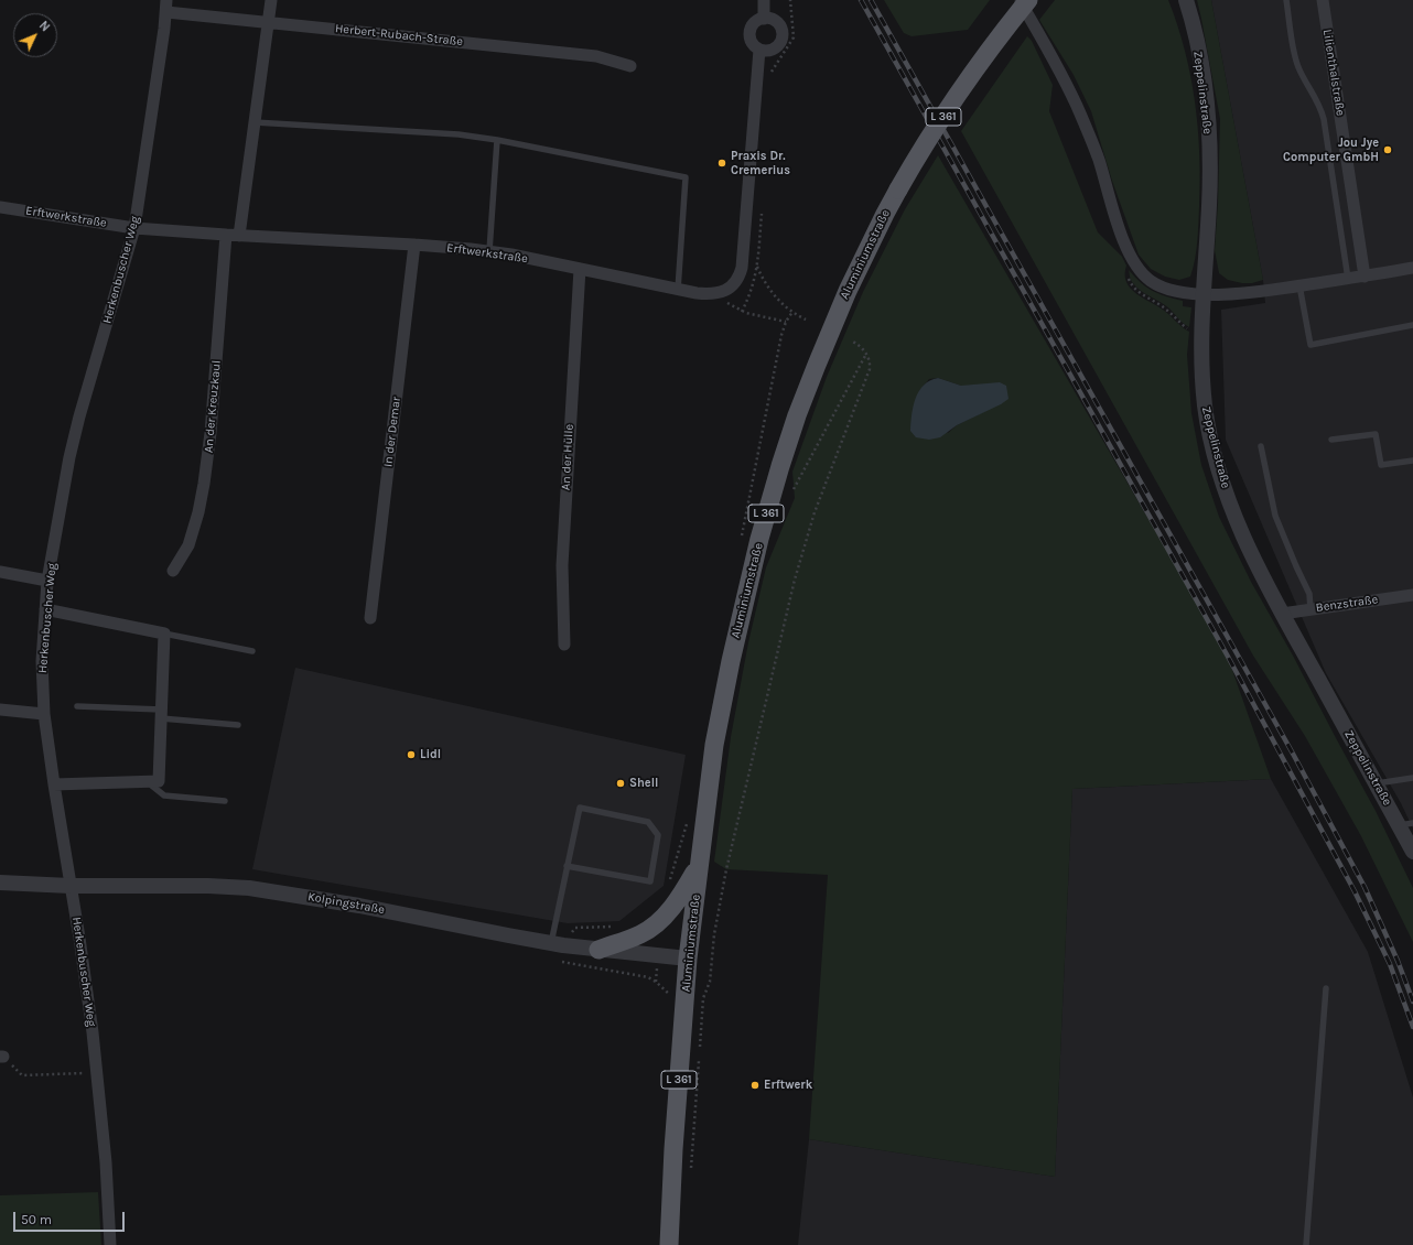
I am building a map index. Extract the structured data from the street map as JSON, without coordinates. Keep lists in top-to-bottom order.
{
  "streets": {
    "main road": ["L 361", "Aluminiumstraße"],
    "street": [
      "Herbert-Rubach-Straße",
      "Lilienthalstraße",
      "Zeppelinstraße",
      "Erftwerkstraße",
      "Herkenbuscher Weg",
      "An der Kreuzkaul",
      "In der Demar",
      "An der Hülle",
      "Benzstraße",
      "Kolpingstraße"
    ]
  },
  "crossings": [
    ["Herbert-Rubach-Straße", "Herkenbuscher Weg"],
    ["Zeppelinstraße", "Benzstraße"],
    ["Erftwerkstraße", "Herkenbuscher Weg"],
    ["Erftwerkstraße", "An der Kreuzkaul"],
    ["Erftwerkstraße", "In der Demar"],
    ["Erftwerkstraße", "An der Hülle"],
    ["Aluminiumstraße", "Kolpingstraße"],
    ["Herkenbuscher Weg", "Kolpingstraße"]
  ],
  "places": [
    "Jou Jye Computer GmbH",
    "Praxis Dr. Cremerius",
    "Lidl",
    "Shell",
    "Erftwerk"
  ],
  "scale_bar": "50 m",
  "north": "top right"
}
